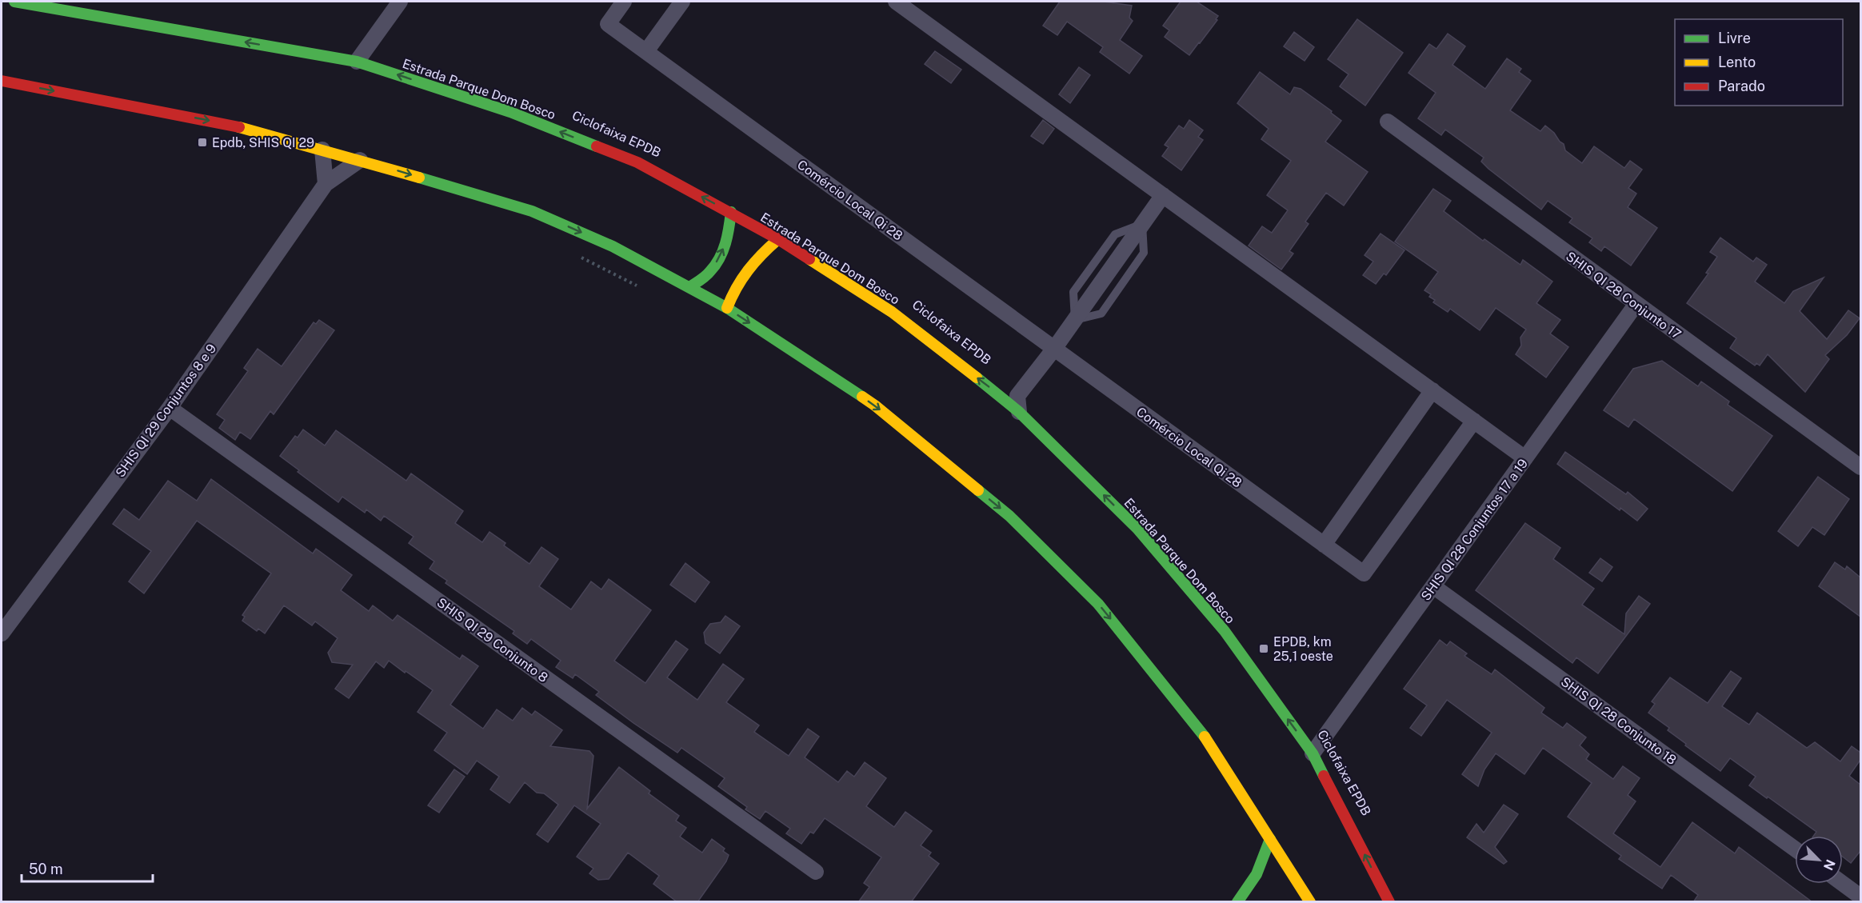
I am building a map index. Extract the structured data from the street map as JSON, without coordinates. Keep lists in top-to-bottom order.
{
  "streets": {
    "main road": ["Estrada Parque Dom Bosco"],
    "street": [
      "Comércio Local Qi 28",
      "SHIS QI 28 Conjunto 17",
      "SHIS QI 29 Conjuntos 8 e 9",
      "SHIS QI 28 Conjuntos 17 a 19",
      "SHIS QI 29 Conjunto 8",
      "SHIS QI 28 Conjunto 18"
    ]
  },
  "crossings": [
    ["Estrada Parque Dom Bosco", "SHIS QI 28 Conjuntos 17 a 19"],
    ["SHIS QI 28 Conjunto 17", "SHIS QI 28 Conjuntos 17 a 19"],
    ["SHIS QI 29 Conjuntos 8 e 9", "SHIS QI 29 Conjunto 8"],
    ["SHIS QI 28 Conjuntos 17 a 19", "SHIS QI 28 Conjunto 18"]
  ],
  "places": {
    "transit": ["Epdb, SHIS QI 29", "EPDB, km 25,1 oeste"]
  },
  "legend": ["Livre", "Lento", "Parado"],
  "scale_bar": "50 m",
  "north": "bottom right"
}
